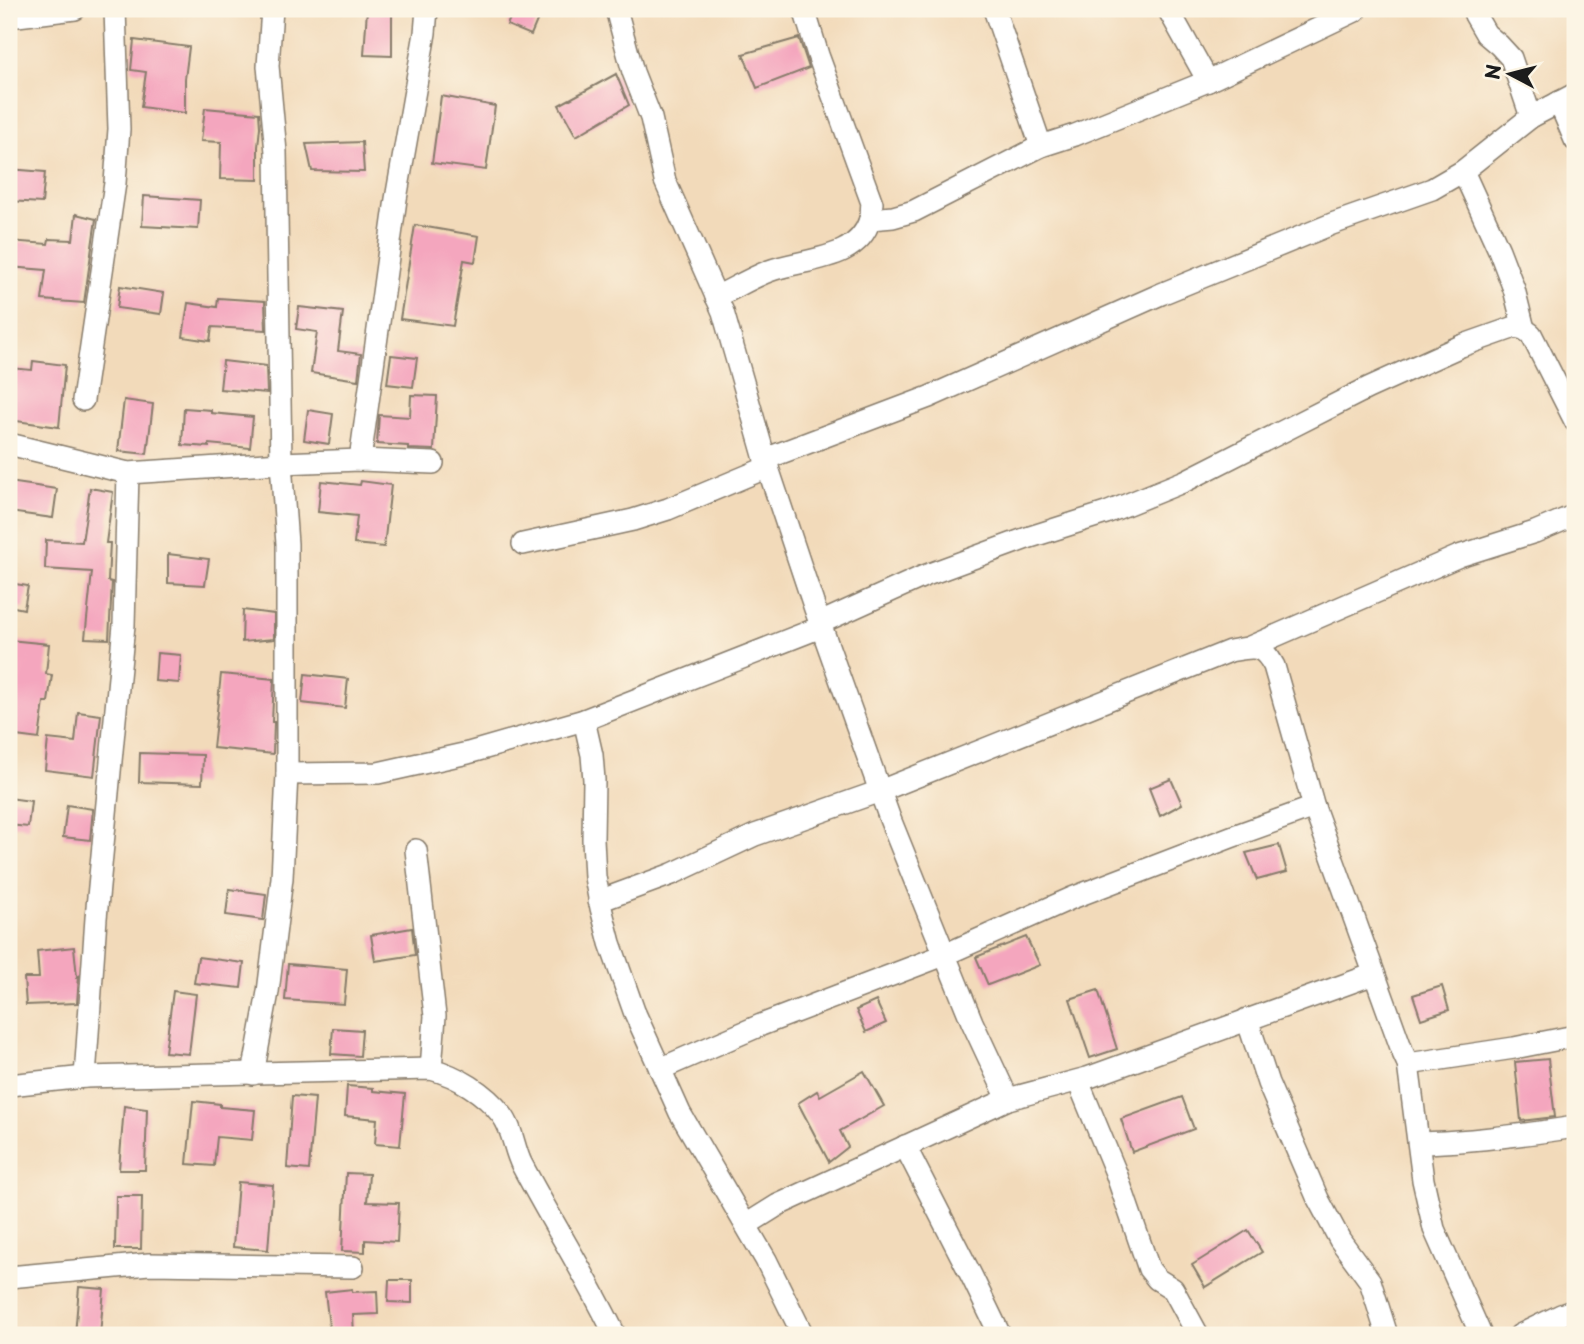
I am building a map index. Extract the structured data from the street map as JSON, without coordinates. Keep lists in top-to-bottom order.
{
  "north": "left"
}
